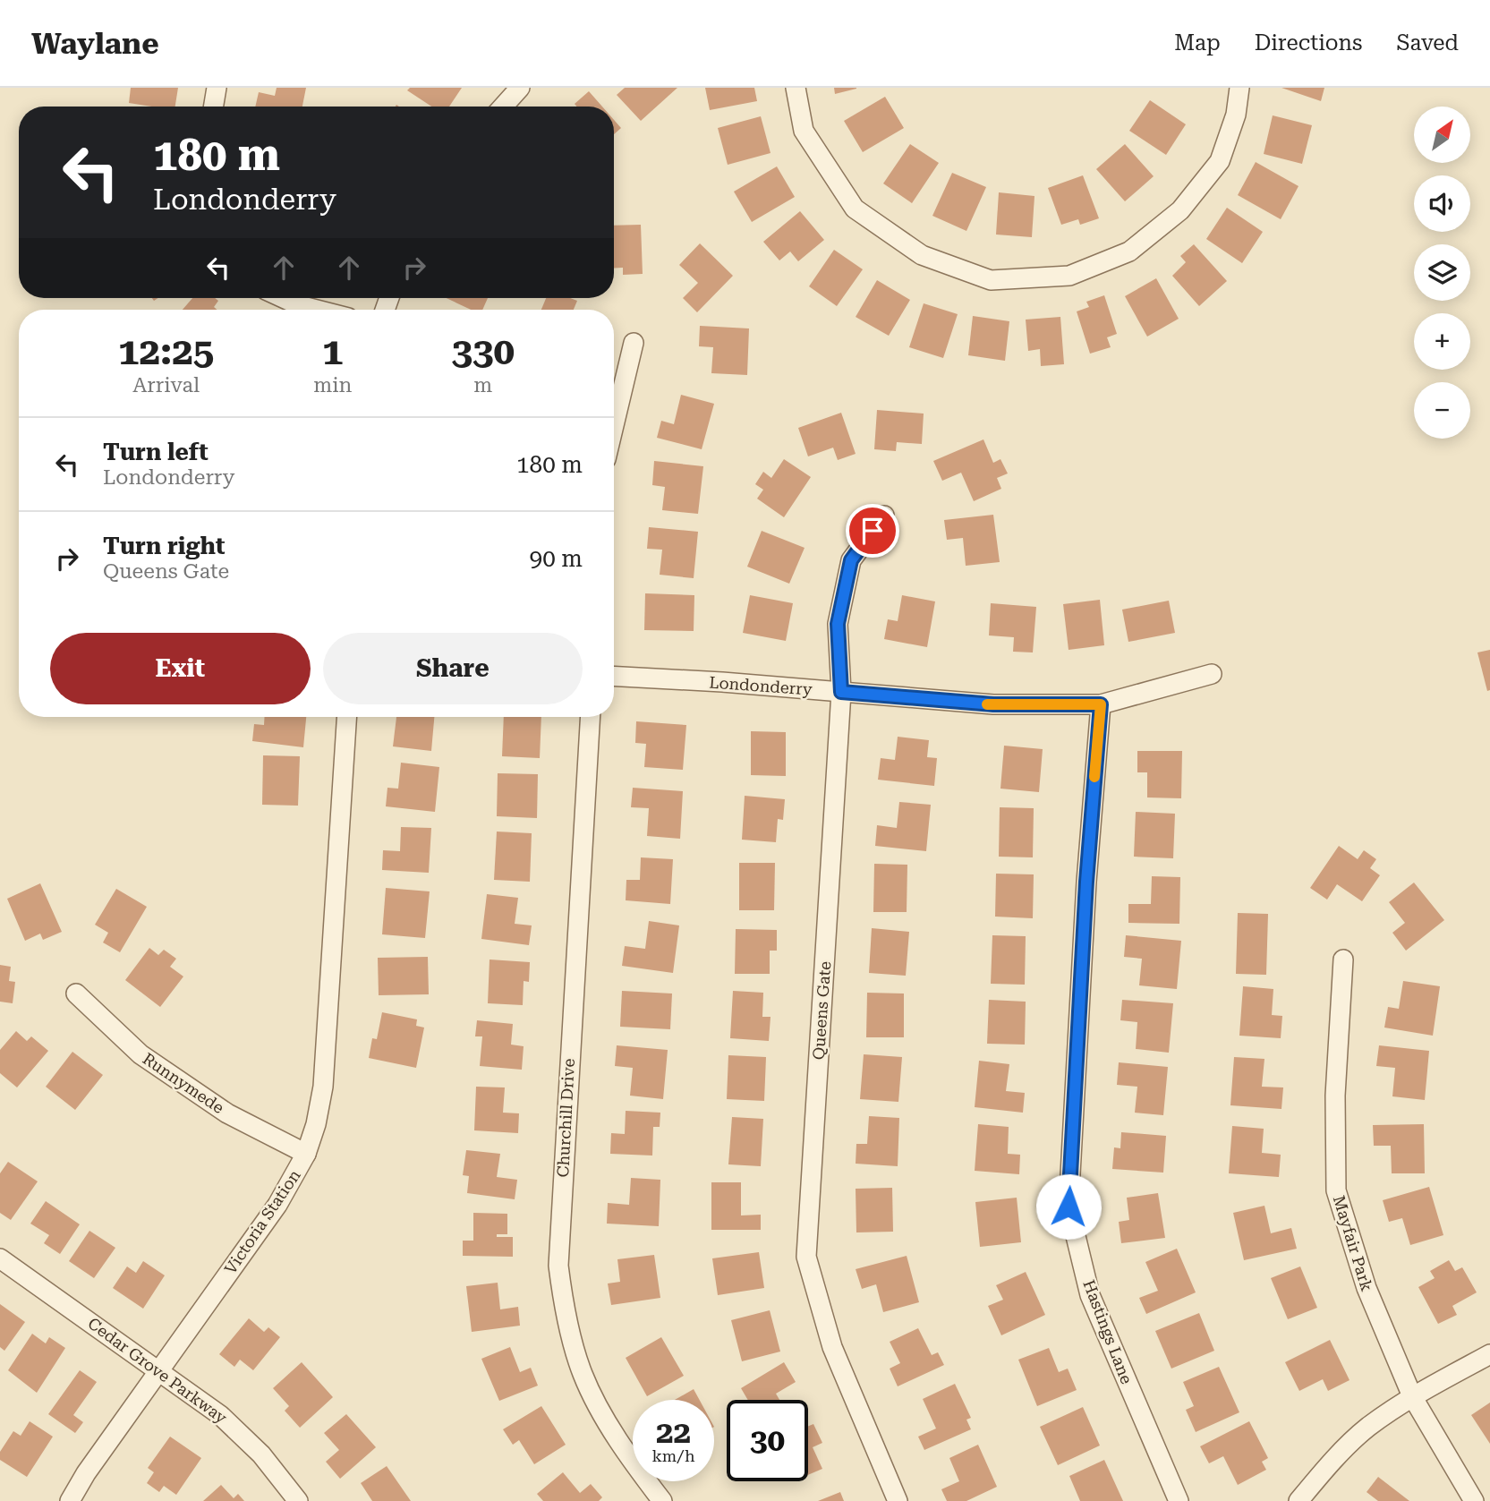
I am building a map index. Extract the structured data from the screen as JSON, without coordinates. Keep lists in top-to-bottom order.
{
  "streets": {
    "street": [
      "Londonderry",
      "Queens Gate",
      "Runnymede",
      "Churchill Drive",
      "Victoria Station",
      "Mayfair Park",
      "Hastings Lane",
      "Cedar Grove Parkway"
    ]
  },
  "crossings": [
    ["Londonderry", "Queens Gate"],
    ["Londonderry", "Hastings Lane"],
    ["Runnymede", "Victoria Station"],
    ["Victoria Station", "Cedar Grove Parkway"]
  ],
  "north": "top right",
  "page": {
    "header": "Waylane",
    "nav": ["Map", "Directions", "Saved"],
    "map_buttons": ["+", "−"],
    "turn": ["180 m", "Londonderry"],
    "eta": [
      "12:25",
      "Arrival",
      "1",
      "min",
      "330",
      "m"
    ],
    "list": [
      {
        "name": "Turn left",
        "note": "Londonderry",
        "value": "180 m"
      },
      {
        "name": "Turn right",
        "note": "Queens Gate",
        "value": "90 m"
      }
    ],
    "buttons": ["Exit", "Share"],
    "speed": "22 km/h",
    "limit": "30"
  }
}
